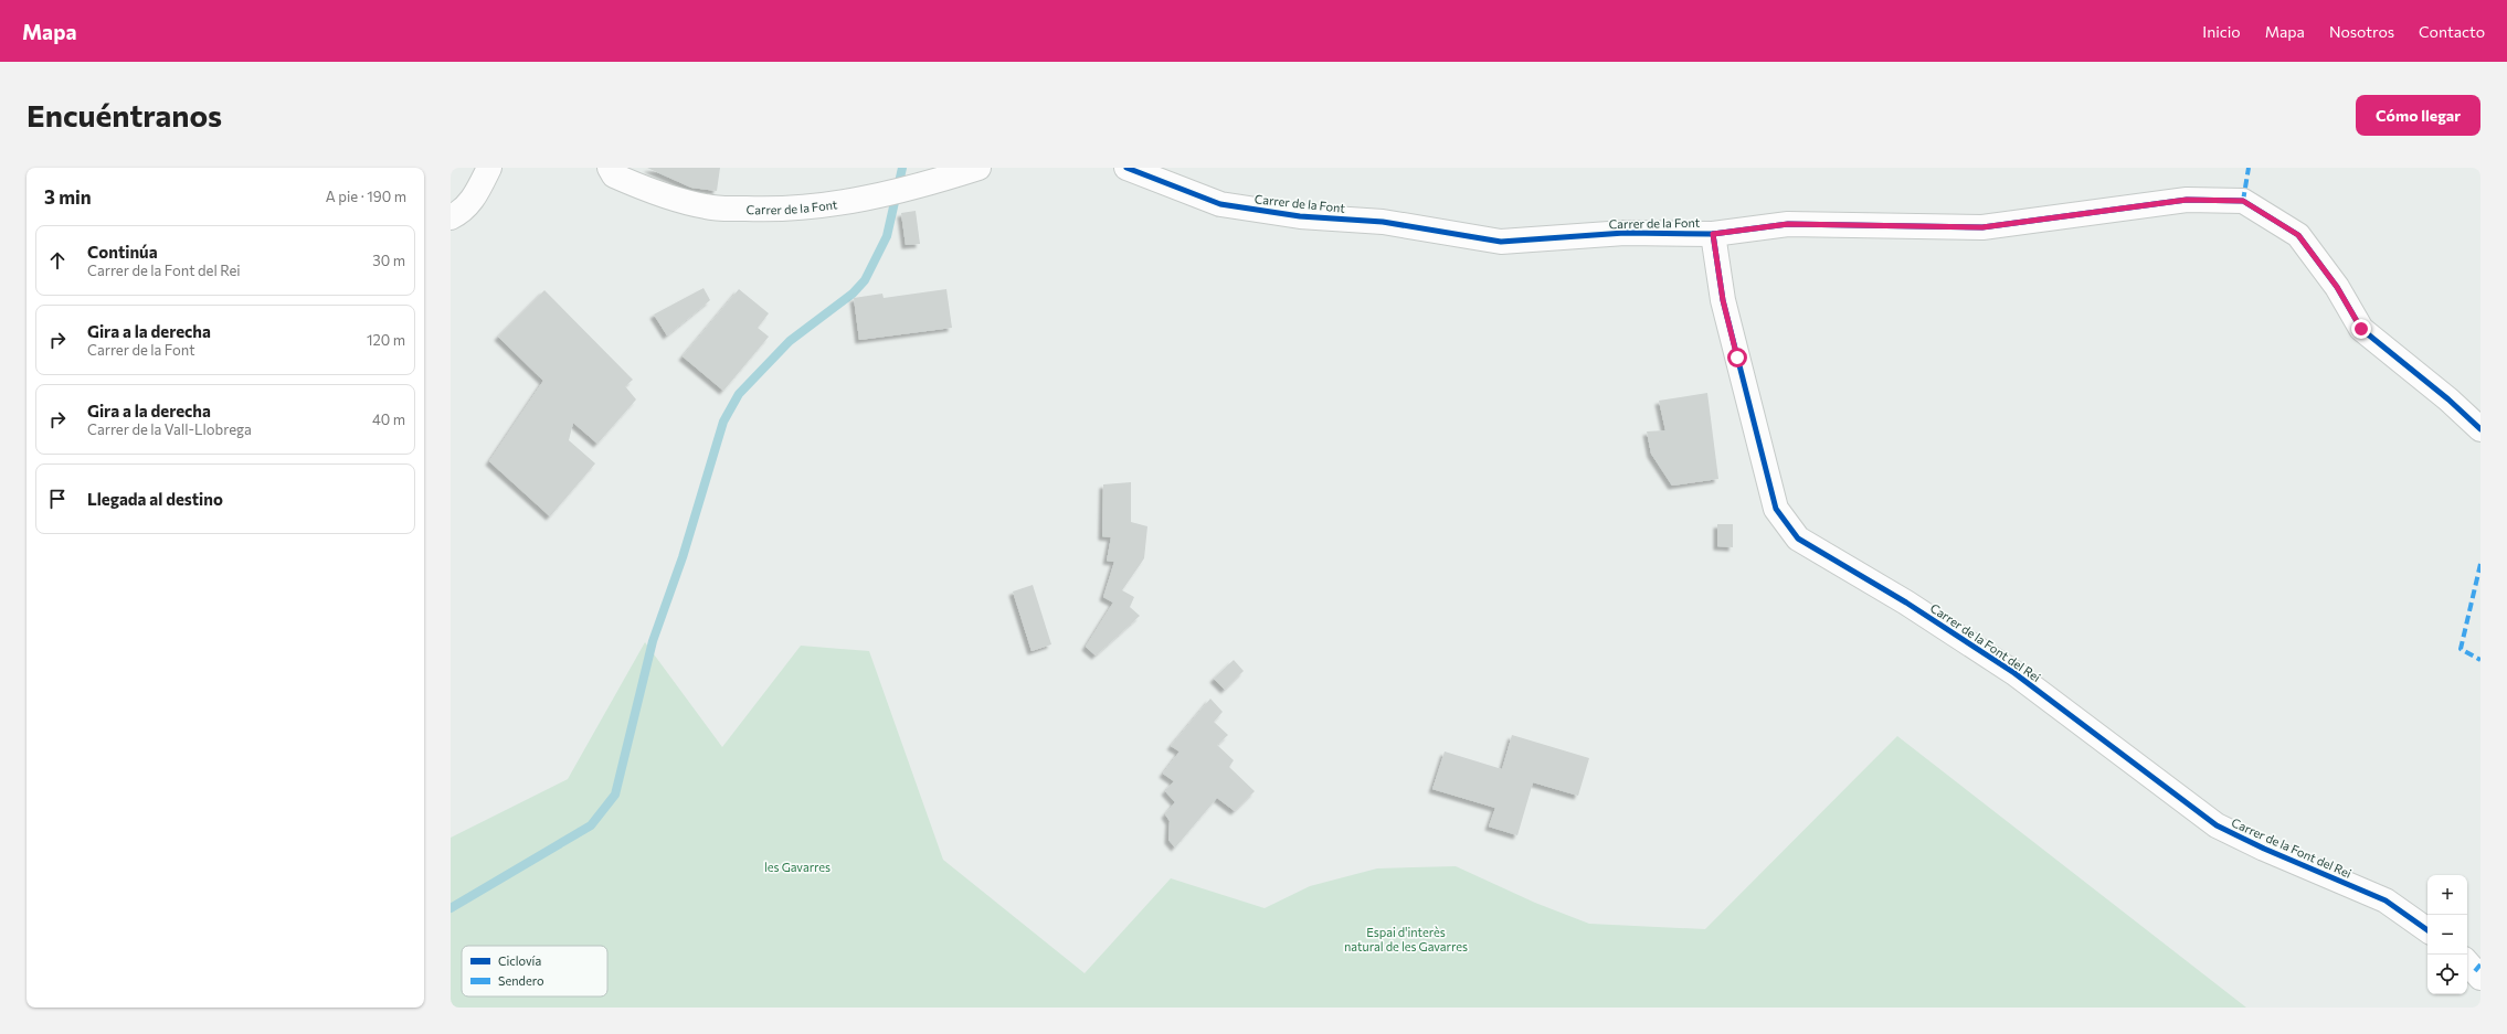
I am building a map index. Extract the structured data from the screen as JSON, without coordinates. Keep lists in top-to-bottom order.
{
  "streets": {
    "street": ["Carrer de la Font", "Carrer de la Font del Rei"]
  },
  "crossings": [
    ["Carrer de la Font", "Carrer de la Font del Rei"]
  ],
  "parks": ["les Gavarres", "Espai d'interès natural de les Gavarres"],
  "legend": ["Ciclovía", "Sendero"],
  "page": {
    "header": "Mapa",
    "nav": [
      "Inicio",
      "Mapa",
      "Nosotros",
      "Contacto"
    ],
    "buttons": "Cómo llegar",
    "title": "Encuéntranos",
    "heading": ["3 min", "A pie · 190 m"],
    "list": [
      ["Continúa", "Carrer de la Font del Rei", "30 m"],
      ["Gira a la derecha", "Carrer de la Font", "120 m"],
      ["Gira a la derecha", "Carrer de la Vall-Llobrega", "40 m"],
      "Llegada al destino"
    ],
    "map_buttons": ["+", "−"]
  }
}
